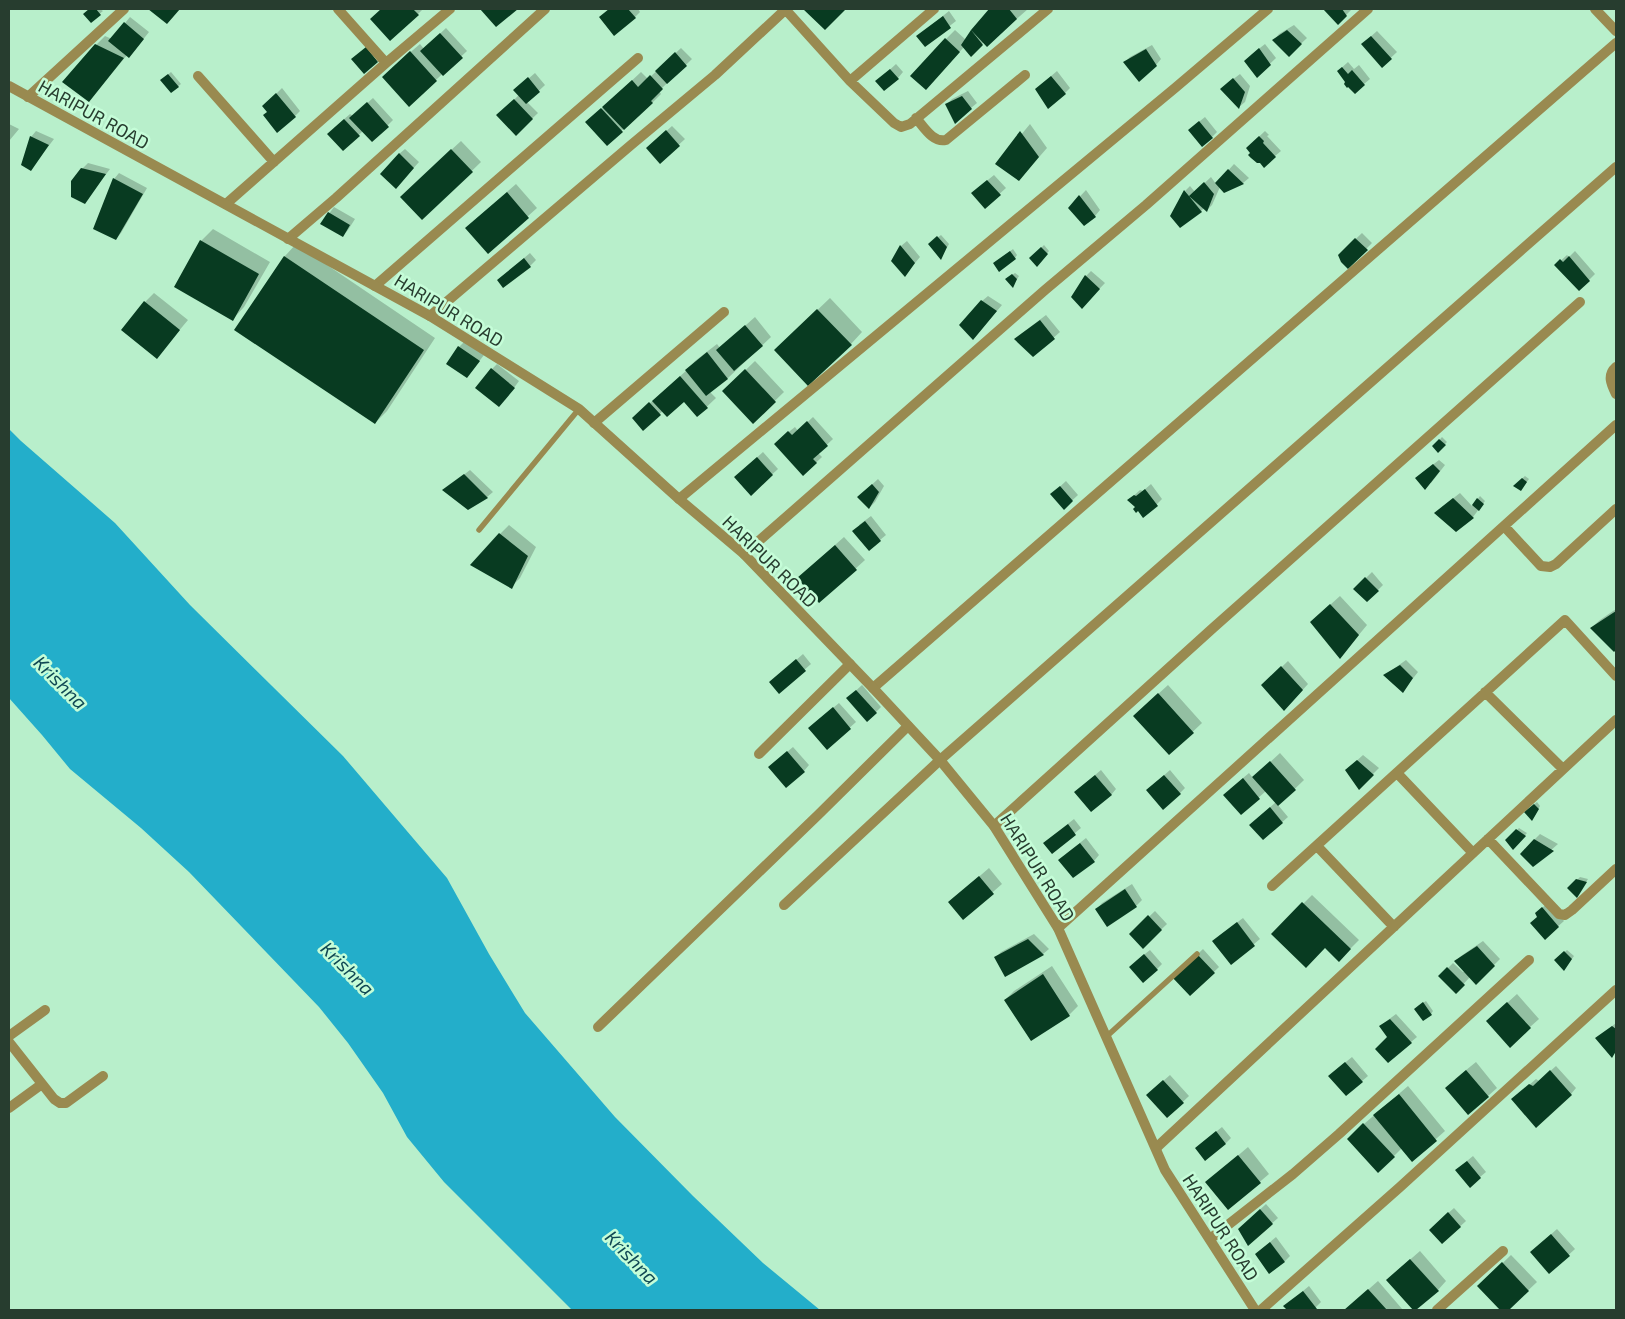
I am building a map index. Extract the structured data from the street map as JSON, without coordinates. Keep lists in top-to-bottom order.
{
  "streets": {
    "street": ["HARIPUR ROAD"]
  },
  "water": ["Krishna"]
}
